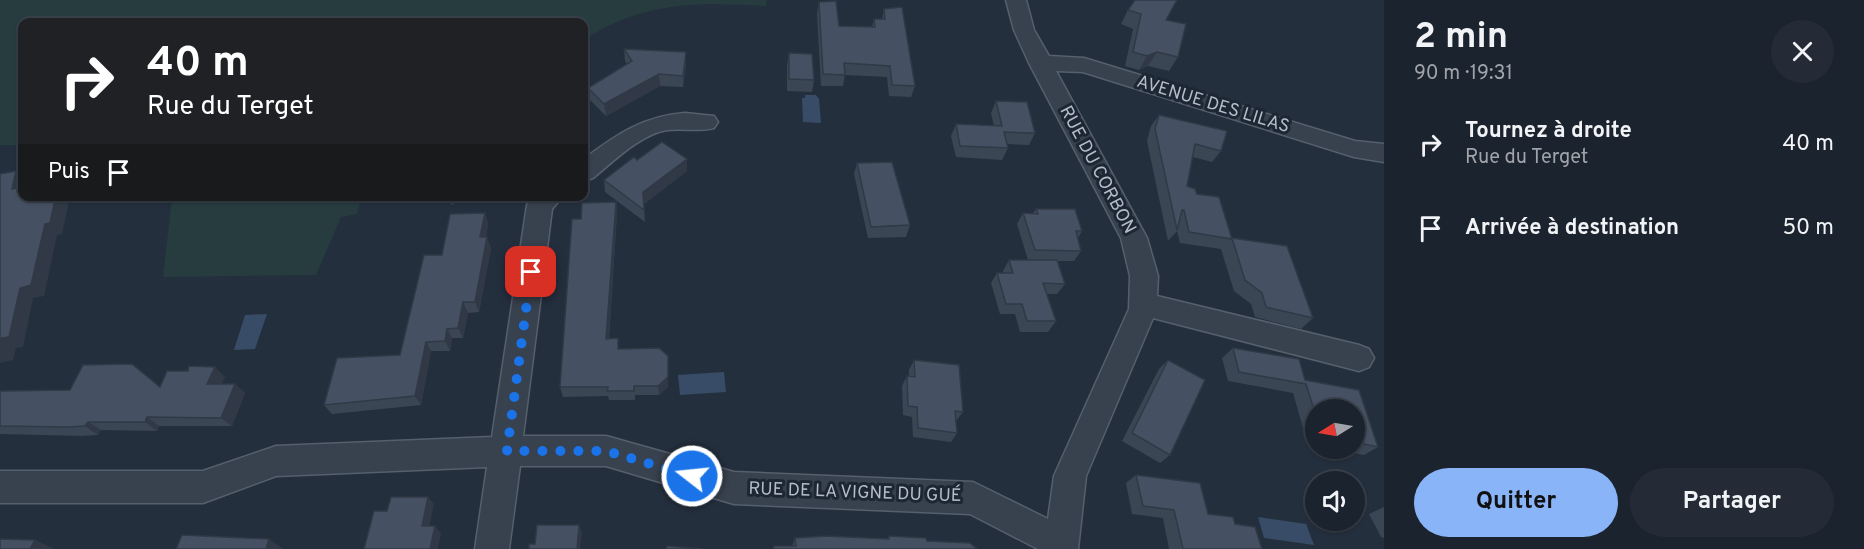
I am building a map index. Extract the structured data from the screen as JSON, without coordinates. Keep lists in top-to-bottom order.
{
  "streets": {
    "street": ["AVENUE DES LILAS", "RUE DU CORBON", "RUE DE LA VIGNE DU GUÉ"]
  },
  "crossings": [
    ["AVENUE DES LILAS", "RUE DU CORBON"],
    ["RUE DU CORBON", "RUE DE LA VIGNE DU GUÉ"]
  ],
  "north": "left",
  "page": {
    "heading": ["2 min", "90 m · 19:31"],
    "turn": ["40 m", "Rue du Terget"],
    "list": [
      {
        "name": "Tournez à droite",
        "note": "Rue du Terget",
        "value": "40 m"
      },
      {
        "name": "Arrivée à destination",
        "value": "50 m"
      }
    ],
    "then": "Puis",
    "buttons": ["Quitter", "Partager"]
  }
}
